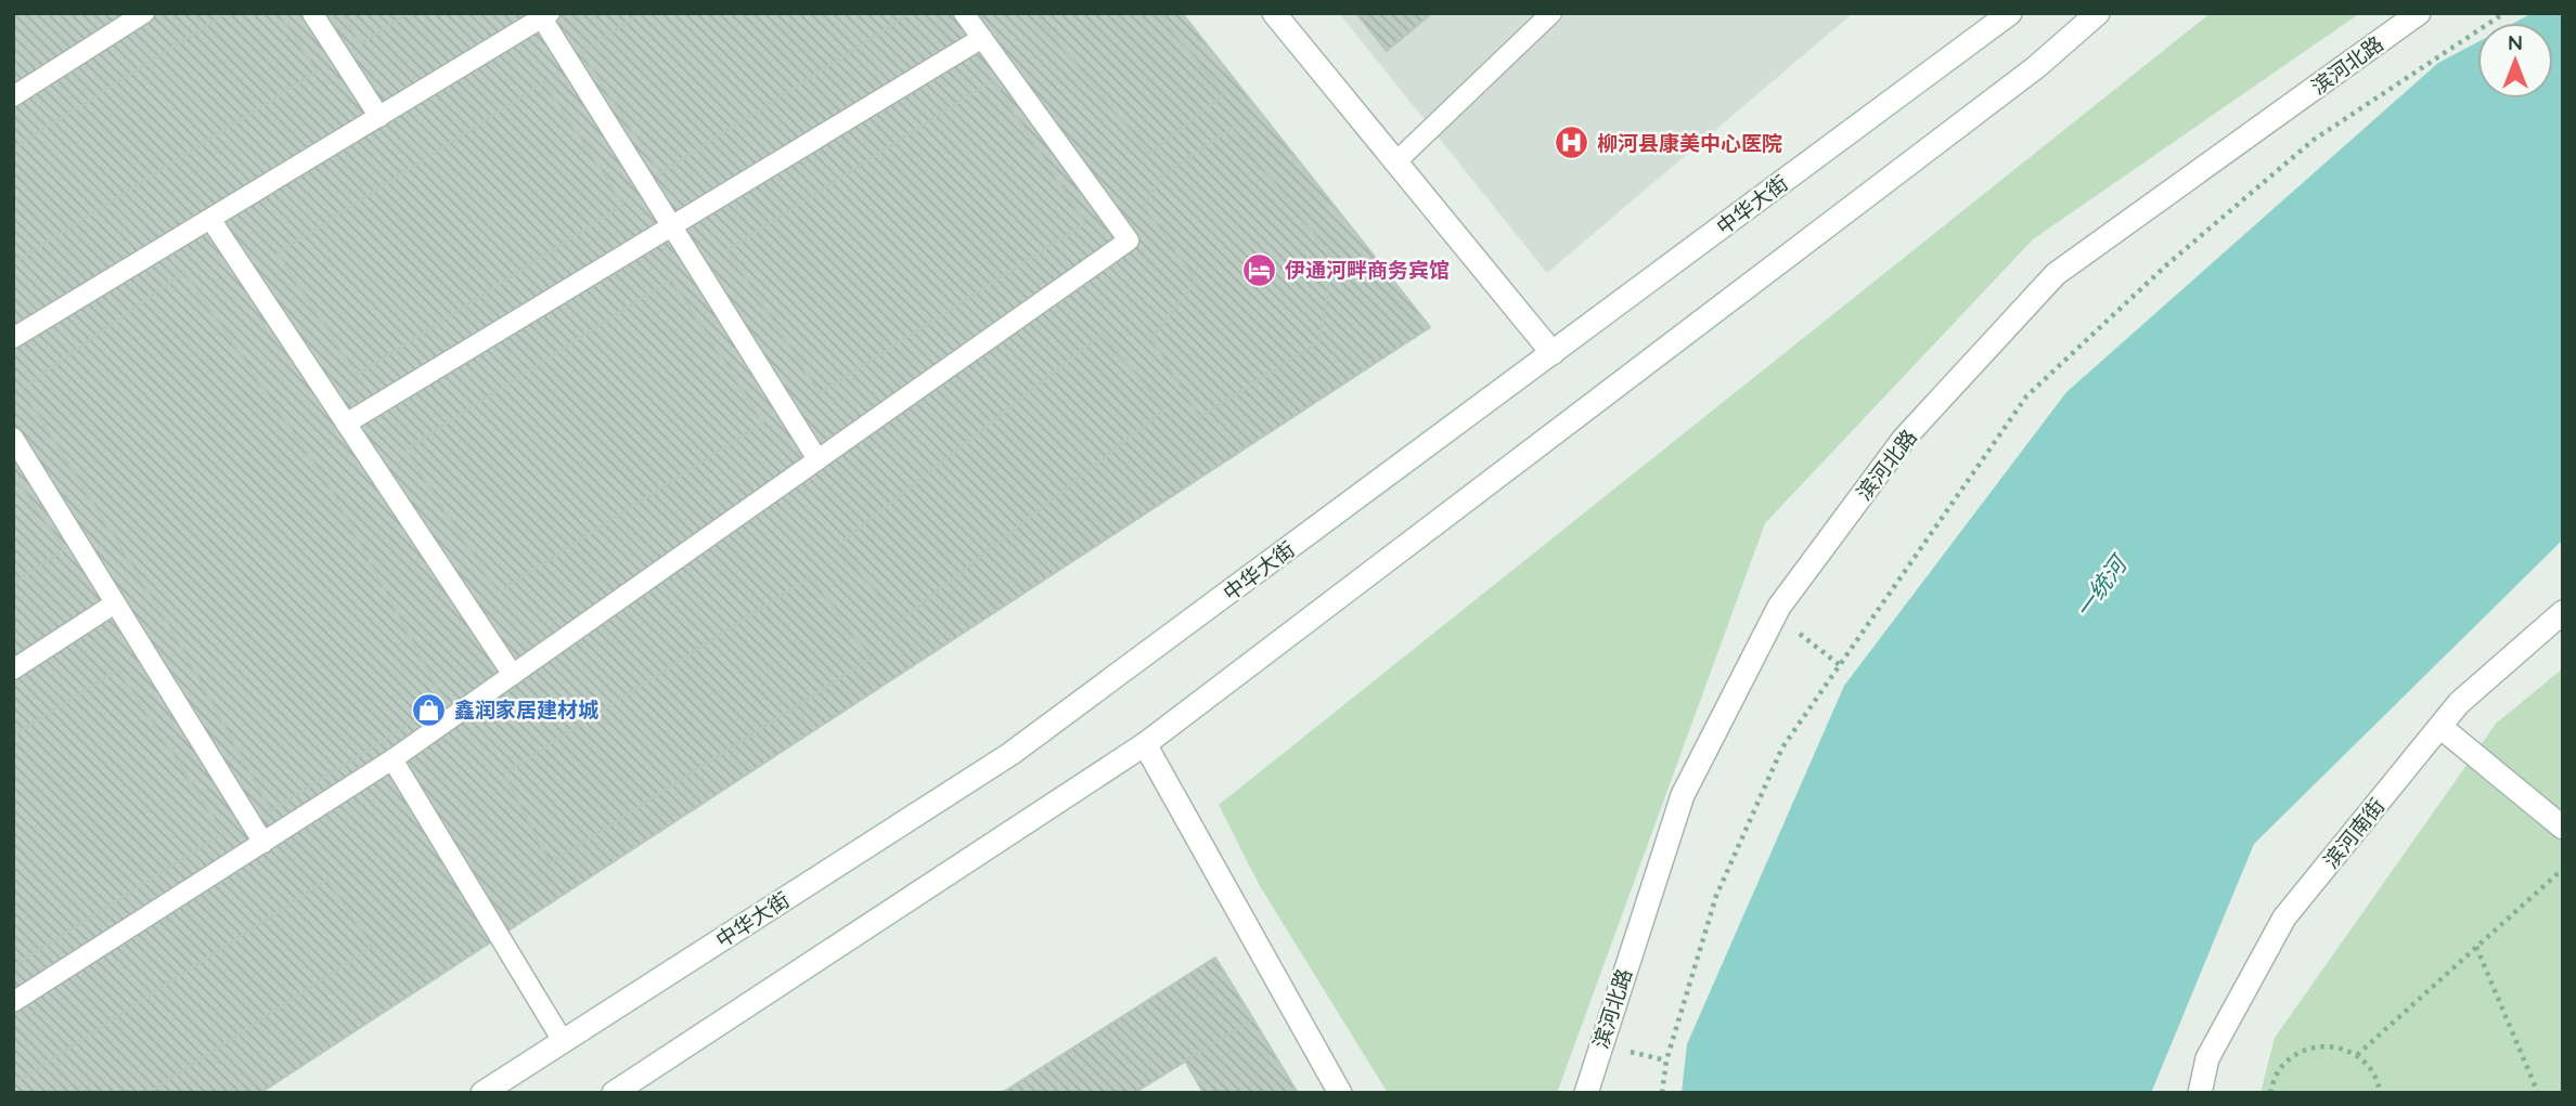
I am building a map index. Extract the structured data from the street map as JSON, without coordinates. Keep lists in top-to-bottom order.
{
  "streets": {
    "main road": ["滨河北路", "中华大街", "滨河南街"]
  },
  "water": ["一统河"],
  "places": {
    "hospital": ["柳河县康美中心医院"],
    "hotel": ["伊通河畔商务宾馆"],
    "shop": ["鑫润家居建材城"]
  },
  "north": "top"
}
